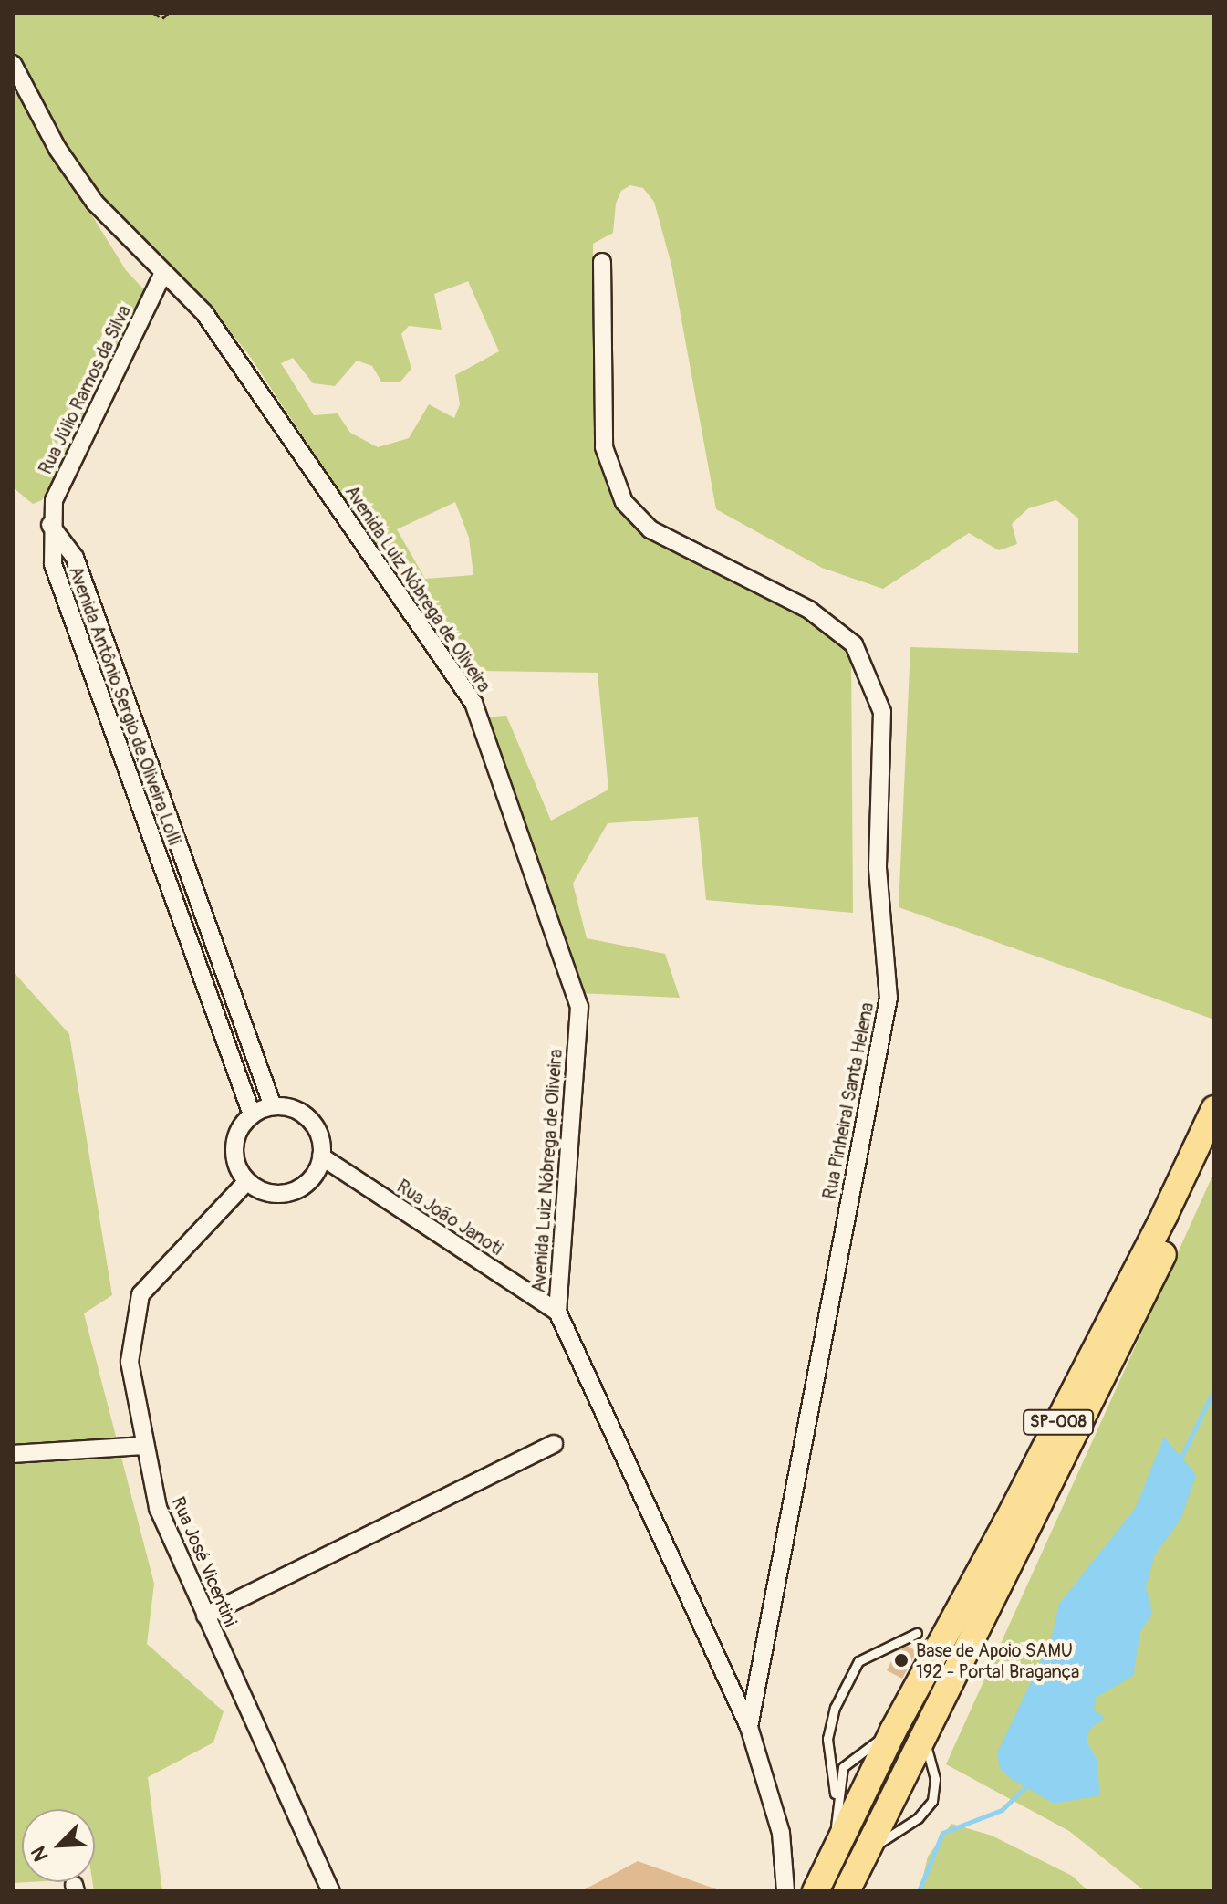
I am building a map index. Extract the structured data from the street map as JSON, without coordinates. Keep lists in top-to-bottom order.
{
  "streets": {
    "main road": ["SP-008"],
    "street": [
      "Rua Júlio Ramos da Silva",
      "Avenida Luiz Nóbrega de Oliveira",
      "Avenida Antônio Sergio de Oliveira Lolli",
      "Rua Pinheiral Santa Helena",
      "Rua João Janoti",
      "Rua José Vicentini"
    ]
  },
  "crossings": [
    ["Rua Júlio Ramos da Silva", "Avenida Luiz Nóbrega de Oliveira"],
    ["Rua Júlio Ramos da Silva", "Avenida Antônio Sergio de Oliveira Lolli"],
    ["Avenida Luiz Nóbrega de Oliveira", "Rua João Janoti"],
    ["Avenida Antônio Sergio de Oliveira Lolli", "Rua João Janoti"],
    ["Avenida Antônio Sergio de Oliveira Lolli", "Rua José Vicentini"],
    ["Rua João Janoti", "Rua José Vicentini"]
  ],
  "places": ["Base de Apoio SAMU 192 - Portal Bragança"],
  "north": "bottom left"
}
